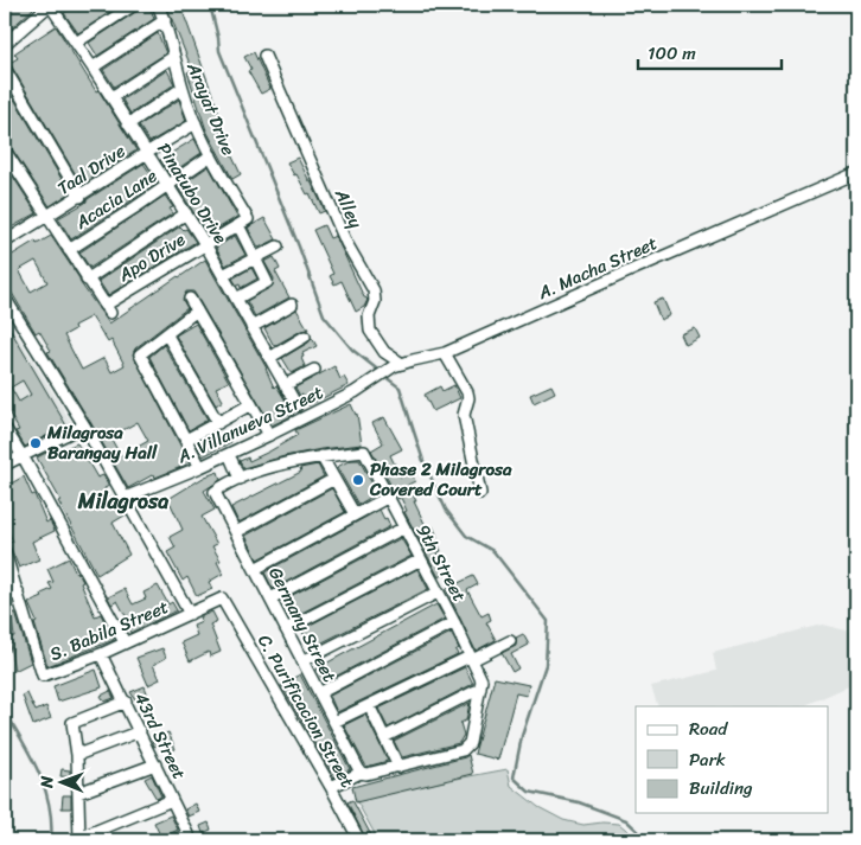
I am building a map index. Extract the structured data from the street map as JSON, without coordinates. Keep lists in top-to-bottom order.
{
  "streets": {
    "street": [
      "Arayat Drive",
      "Taal Drive",
      "Pinatubo Drive",
      "Acacia Lane",
      "Alley",
      "Apo Drive",
      "A. Macha Street",
      "A. Villanueva Street",
      "9th Street",
      "Germany Street",
      "S. Babila Street",
      "C. Purificacion Street",
      "43rd Street"
    ]
  },
  "crossings": [
    ["Arayat Drive", "Taal Drive"],
    ["Arayat Drive", "Pinatubo Drive"],
    ["Arayat Drive", "Acacia Lane"],
    ["Arayat Drive", "Apo Drive"],
    ["Taal Drive", "Pinatubo Drive"],
    ["Pinatubo Drive", "Acacia Lane"],
    ["Pinatubo Drive", "Apo Drive"],
    ["Alley", "A. Macha Street"],
    ["A. Macha Street", "A. Villanueva Street"],
    ["9th Street", "Germany Street"],
    ["9th Street", "C. Purificacion Street"],
    ["S. Babila Street", "C. Purificacion Street"],
    ["S. Babila Street", "43rd Street"]
  ],
  "districts": ["Milagrosa"],
  "places": ["Milagrosa Barangay Hall", "Phase 2 Milagrosa Covered Court"],
  "legend": ["Road", "Park", "Building"],
  "scale_bar": "100 m",
  "north": "left"
}
